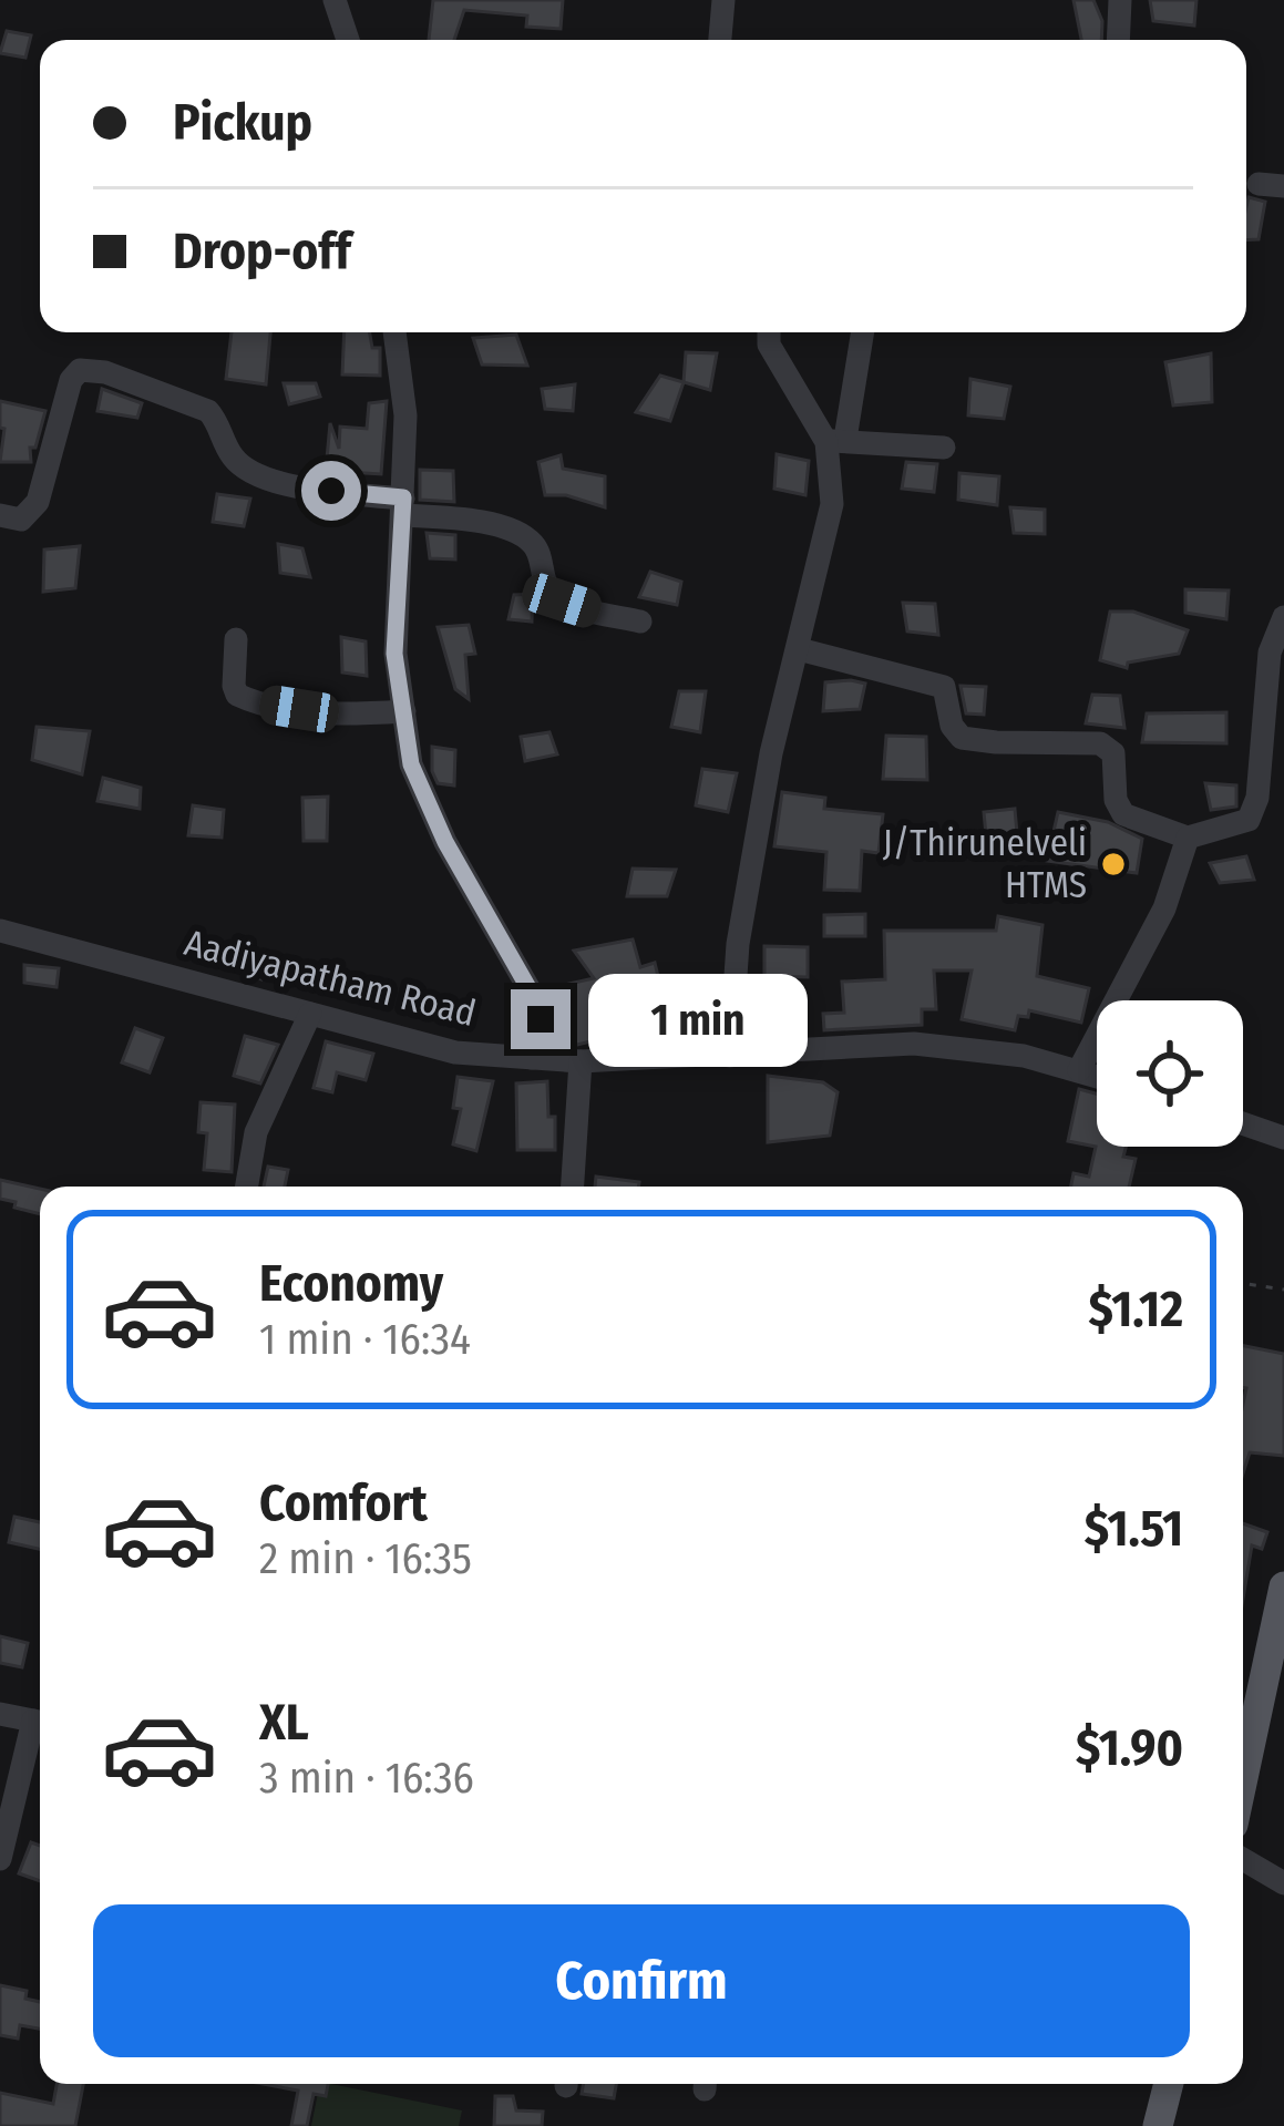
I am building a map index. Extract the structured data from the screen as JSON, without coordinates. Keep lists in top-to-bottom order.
{
  "streets": {
    "street": ["Aadiyapatham Road"]
  },
  "places": ["J/Thirunelveli HTMS"],
  "page": {
    "banner": ["Pickup", "Drop-off"],
    "bubble": "1 min",
    "list": [
      {
        "name": "Economy",
        "note": "1 min · 16:34",
        "value": "$1.12"
      },
      {
        "name": "Comfort",
        "note": "2 min · 16:35",
        "value": "$1.51"
      },
      {
        "name": "XL",
        "note": "3 min · 16:36",
        "value": "$1.90"
      }
    ],
    "buttons": "Confirm"
  }
}
